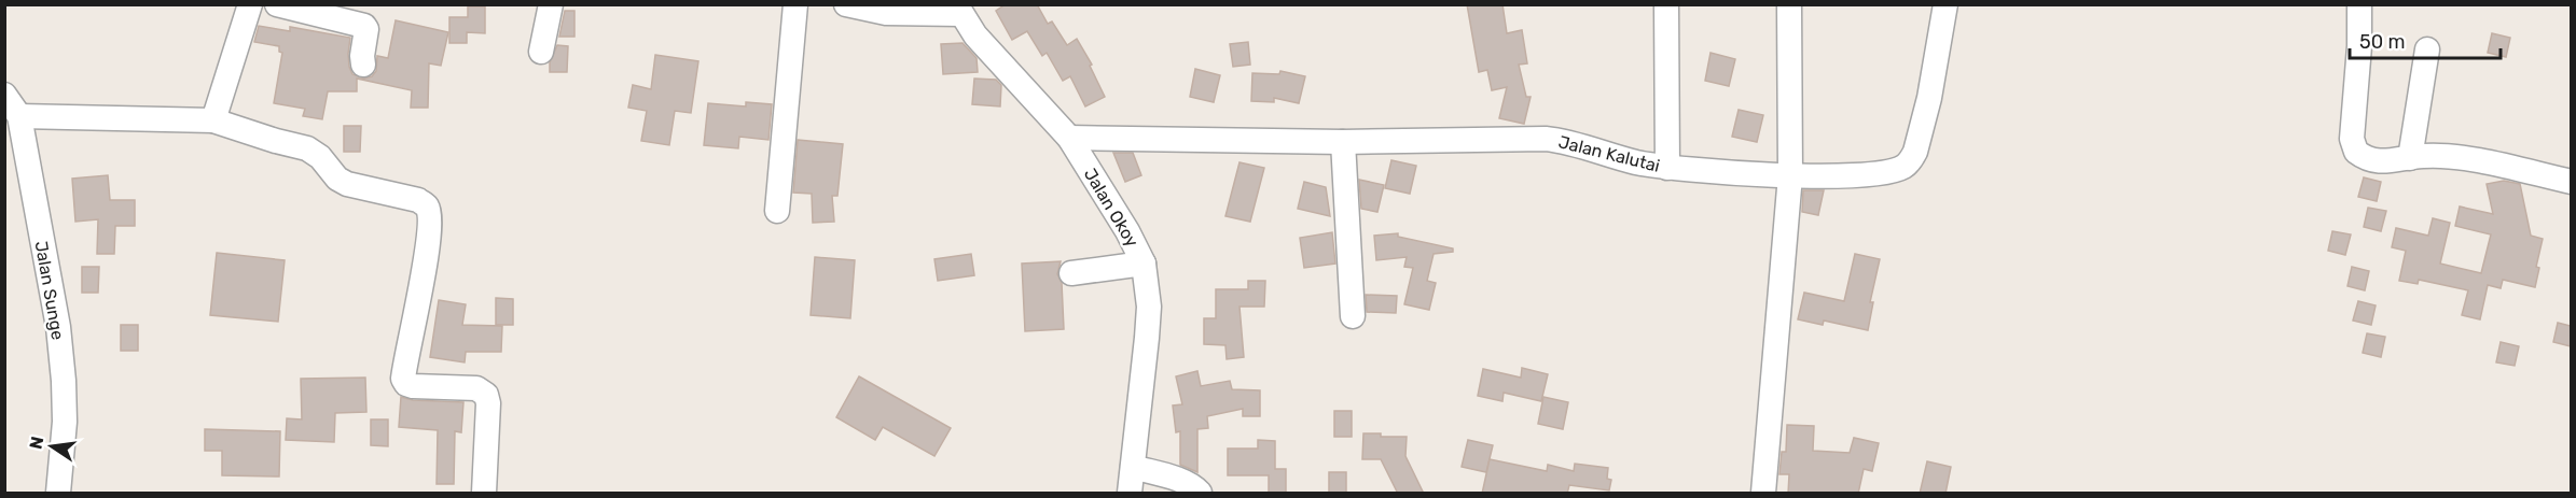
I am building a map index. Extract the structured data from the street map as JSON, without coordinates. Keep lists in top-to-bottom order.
{
  "streets": {
    "street": ["Jalan Kalutai", "Jalan Okoy", "Jalan Sunge"]
  },
  "crossings": [
    ["Jalan Kalutai", "Jalan Okoy"]
  ],
  "scale_bar": "50 m",
  "north": "left"
}
